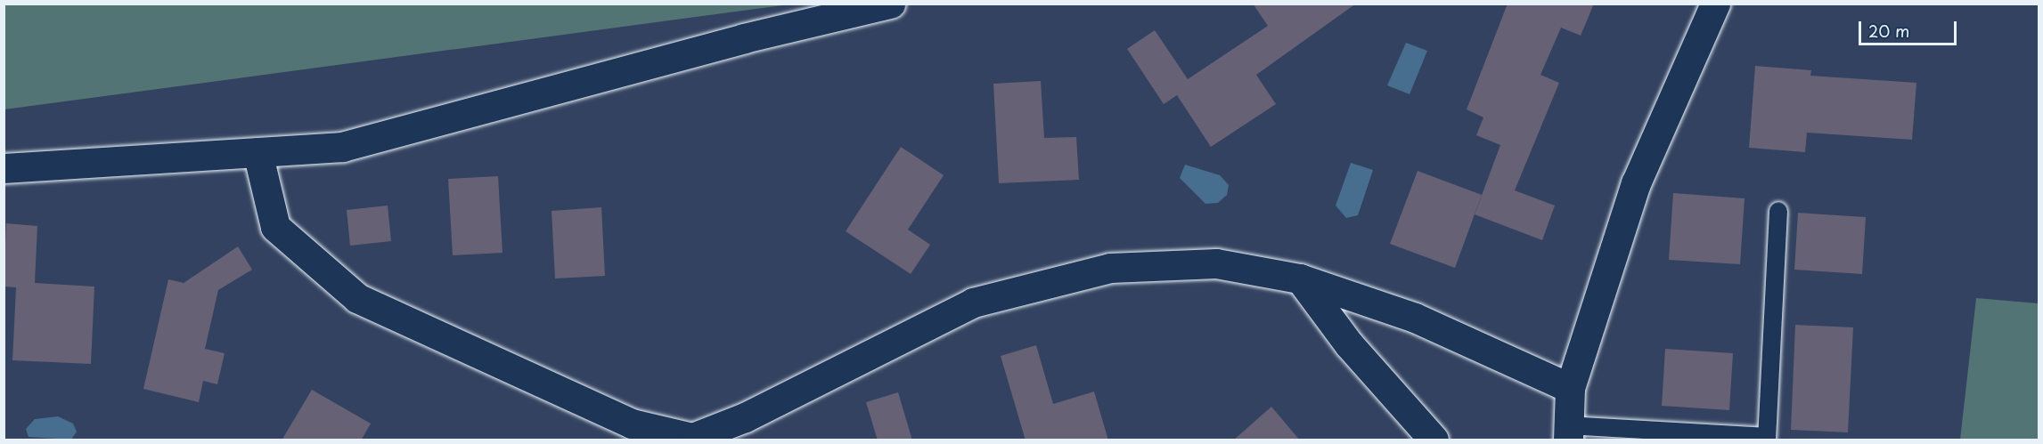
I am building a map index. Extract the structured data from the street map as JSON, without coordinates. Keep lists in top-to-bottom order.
{
  "scale_bar": "20 m"
}
